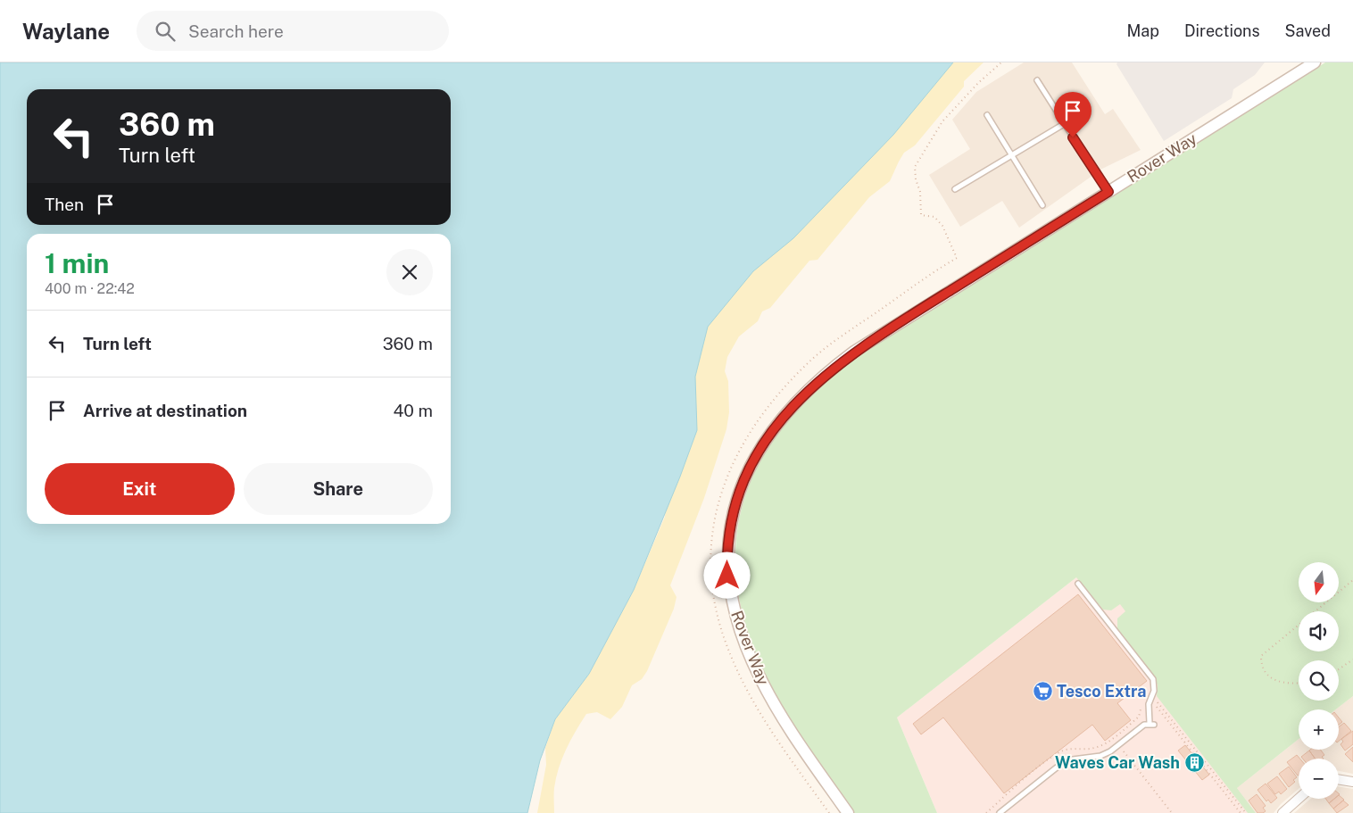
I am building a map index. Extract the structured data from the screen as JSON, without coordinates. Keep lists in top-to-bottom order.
{
  "streets": {
    "street": ["Rover Way"]
  },
  "places": {
    "supermarket": ["Tesco Extra"],
    "building": ["Waves Car Wash"]
  },
  "north": "bottom",
  "page": {
    "header": "Waylane",
    "search": "Search here",
    "nav": ["Map", "Directions", "Saved"],
    "turn": ["360 m", "Turn left"],
    "then": "Then",
    "heading": ["1 min", "400 m · 22:42"],
    "list": [
      {
        "name": "Turn left",
        "value": "360 m"
      },
      {
        "name": "Arrive at destination",
        "value": "40 m"
      }
    ],
    "buttons": ["Exit", "Share"],
    "map_buttons": ["+", "−"]
  }
}
